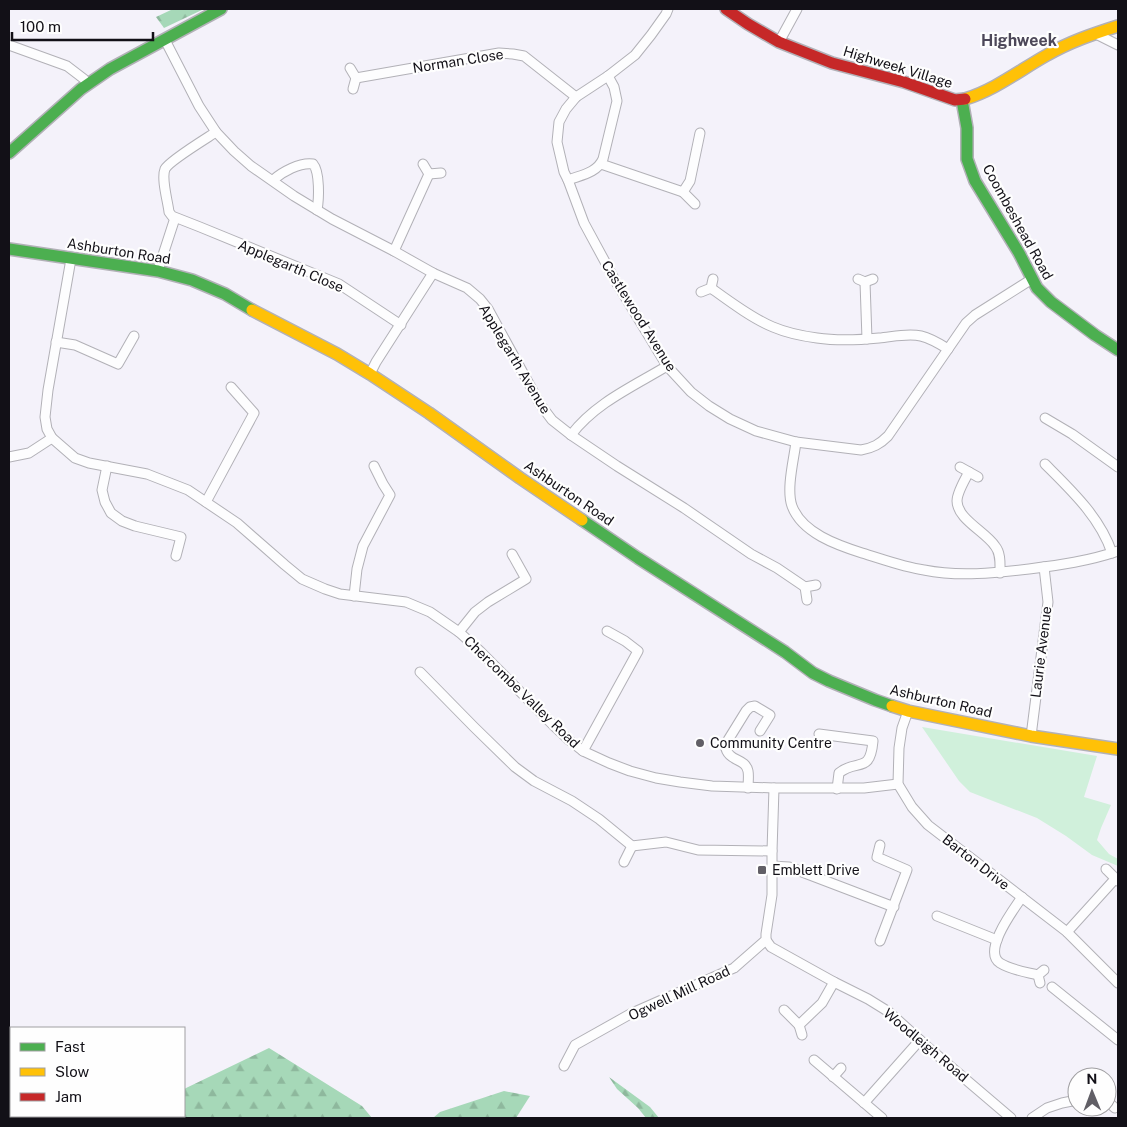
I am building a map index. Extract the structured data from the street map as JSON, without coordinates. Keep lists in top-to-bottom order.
{
  "streets": {
    "main road": ["Highweek Village", "Coombeshead Road", "Ashburton Road"],
    "street": [
      "Norman Close",
      "Applegarth Close",
      "Castlewood Avenue",
      "Applegarth Avenue",
      "Laurie Avenue",
      "Chercombe Valley Road",
      "Barton Drive",
      "Ogwell Mill Road",
      "Woodleigh Road"
    ]
  },
  "crossings": [
    ["Norman Close", "Castlewood Avenue"],
    ["Highweek Village", "Coombeshead Road"],
    ["Coombeshead Road", "Castlewood Avenue"],
    ["Ashburton Road", "Laurie Avenue"],
    ["Ogwell Mill Road", "Woodleigh Road"]
  ],
  "districts": ["Highweek"],
  "places": {
    "other": ["Community Centre"],
    "transit": ["Emblett Drive"]
  },
  "legend": ["Fast", "Slow", "Jam"],
  "scale_bar": "100 m",
  "north": "top"
}
